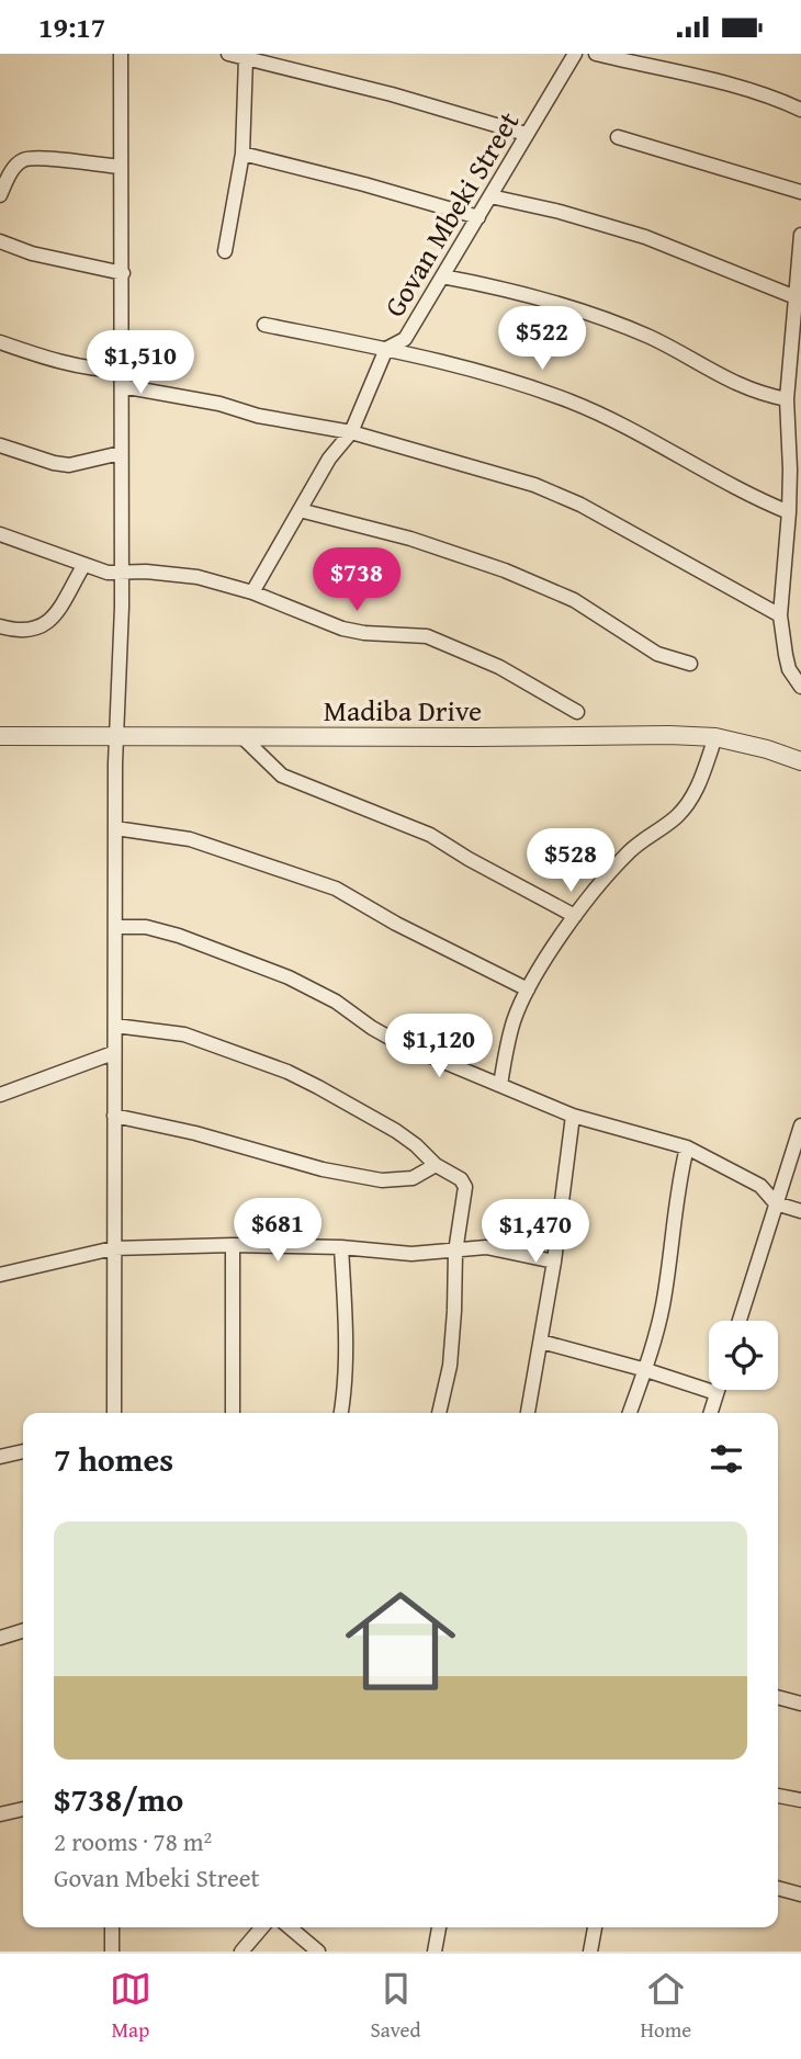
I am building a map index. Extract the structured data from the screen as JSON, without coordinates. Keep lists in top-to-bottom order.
{
  "streets": {
    "street": ["Govan Mbeki Street", "Madiba Drive"]
  },
  "page": {
    "status": "19:17",
    "price": [
      "$522",
      "$1,510",
      "$738",
      "$528",
      "$1,120",
      "$681",
      "$1,470"
    ],
    "heading": "7 homes",
    "list": [
      {
        "name": "$738/mo",
        "note": "2 rooms · 78 m² · Govan Mbeki Street"
      }
    ],
    "tabs": ["Map", "Saved", "Home"]
  }
}
